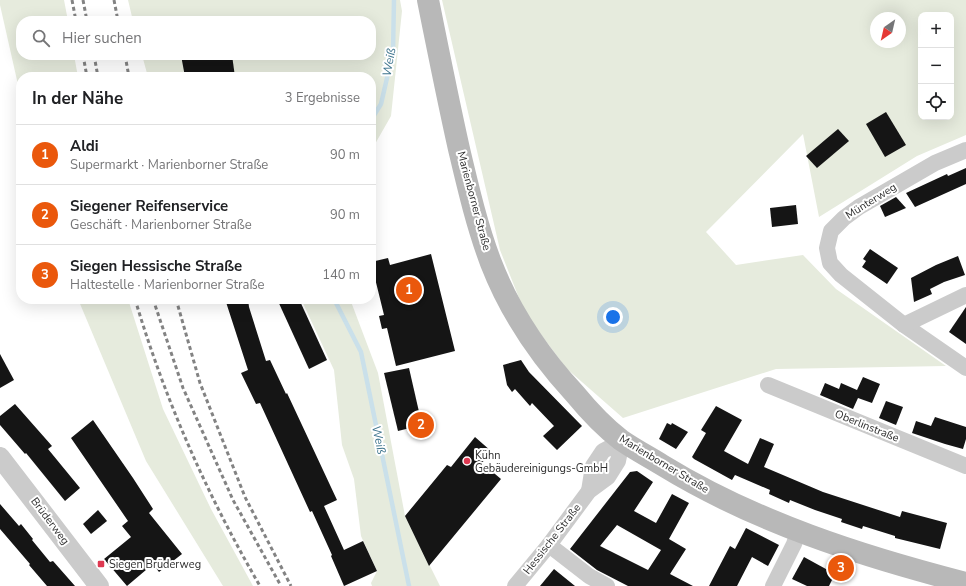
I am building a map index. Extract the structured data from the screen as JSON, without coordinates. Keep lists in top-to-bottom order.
{
  "streets": {
    "main road": ["Marienborner Straße"],
    "street": [
      "Münterweg",
      "Oberlinstraße",
      "Brüderweg",
      "Hessische Straße"
    ]
  },
  "crossings": [
    ["Marienborner Straße", "Hessische Straße"]
  ],
  "water": ["Weiß"],
  "places": {
    "other": ["Kühn Gebäudereinigungs-GmbH"],
    "transit": ["Siegen Brüderweg"]
  },
  "north": "bottom left",
  "page": {
    "map_buttons": ["+", "−"],
    "search": "Hier suchen",
    "heading": ["In der Nähe", "3 Ergebnisse"],
    "list": [
      {
        "mark": "1",
        "name": "Aldi",
        "note": "Supermarkt · Marienborner Straße",
        "value": "90 m"
      },
      {
        "mark": "2",
        "name": "Siegener Reifenservice",
        "note": "Geschäft · Marienborner Straße",
        "value": "90 m"
      },
      {
        "mark": "3",
        "name": "Siegen Hessische Straße",
        "note": "Haltestelle · Marienborner Straße",
        "value": "140 m"
      }
    ],
    "pins": ["1", "2", "3"]
  }
}
